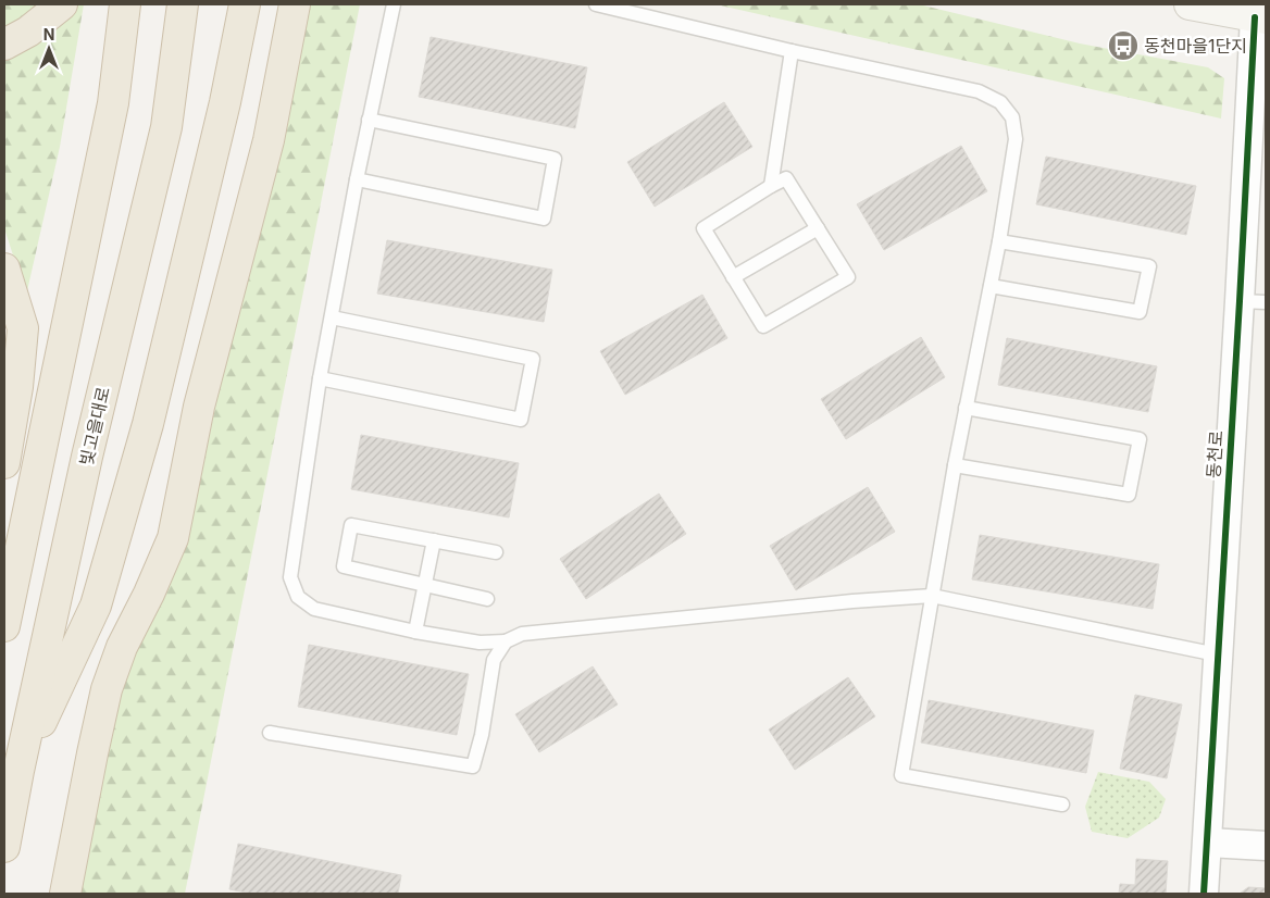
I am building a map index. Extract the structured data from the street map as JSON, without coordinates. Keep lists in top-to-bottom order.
{
  "streets": {
    "highway": ["빛고을대로"],
    "street": ["동천로"]
  },
  "places": {
    "bus stop": ["동천마을1단지"]
  },
  "north": "top"
}
